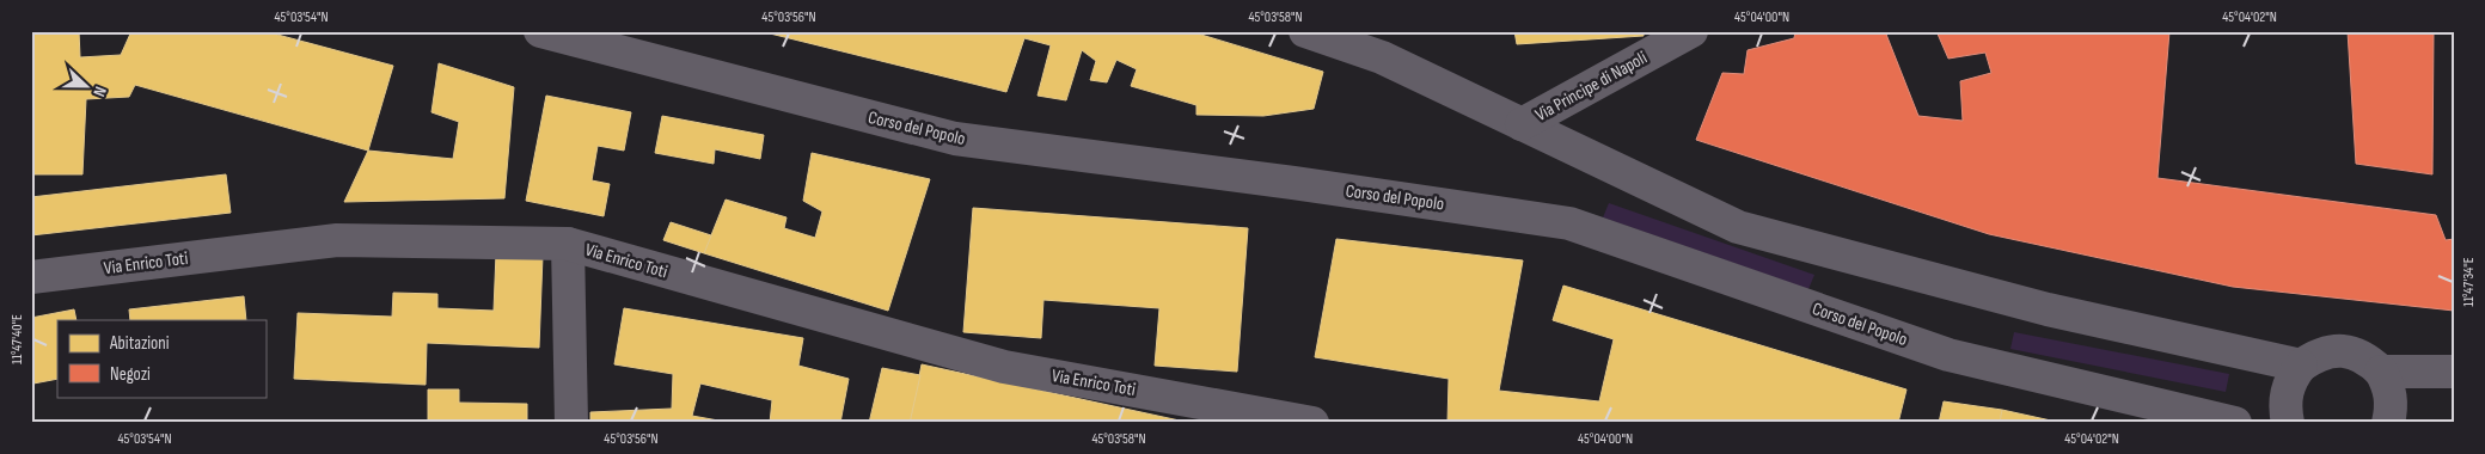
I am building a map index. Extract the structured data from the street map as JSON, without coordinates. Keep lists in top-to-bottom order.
{
  "streets": {
    "street": ["Via Principe di Napoli", "Corso del Popolo", "Via Enrico Toti"]
  },
  "legend": ["Abitazioni", "Negozi"],
  "north": "right",
  "coordinates": [
    "45°03'54\"N",
    "45°03'56\"N",
    "45°03'58\"N",
    "45°04'00\"N",
    "45°04'02\"N",
    "11°47'34\"E",
    "11°47'40\"E"
  ]
}
